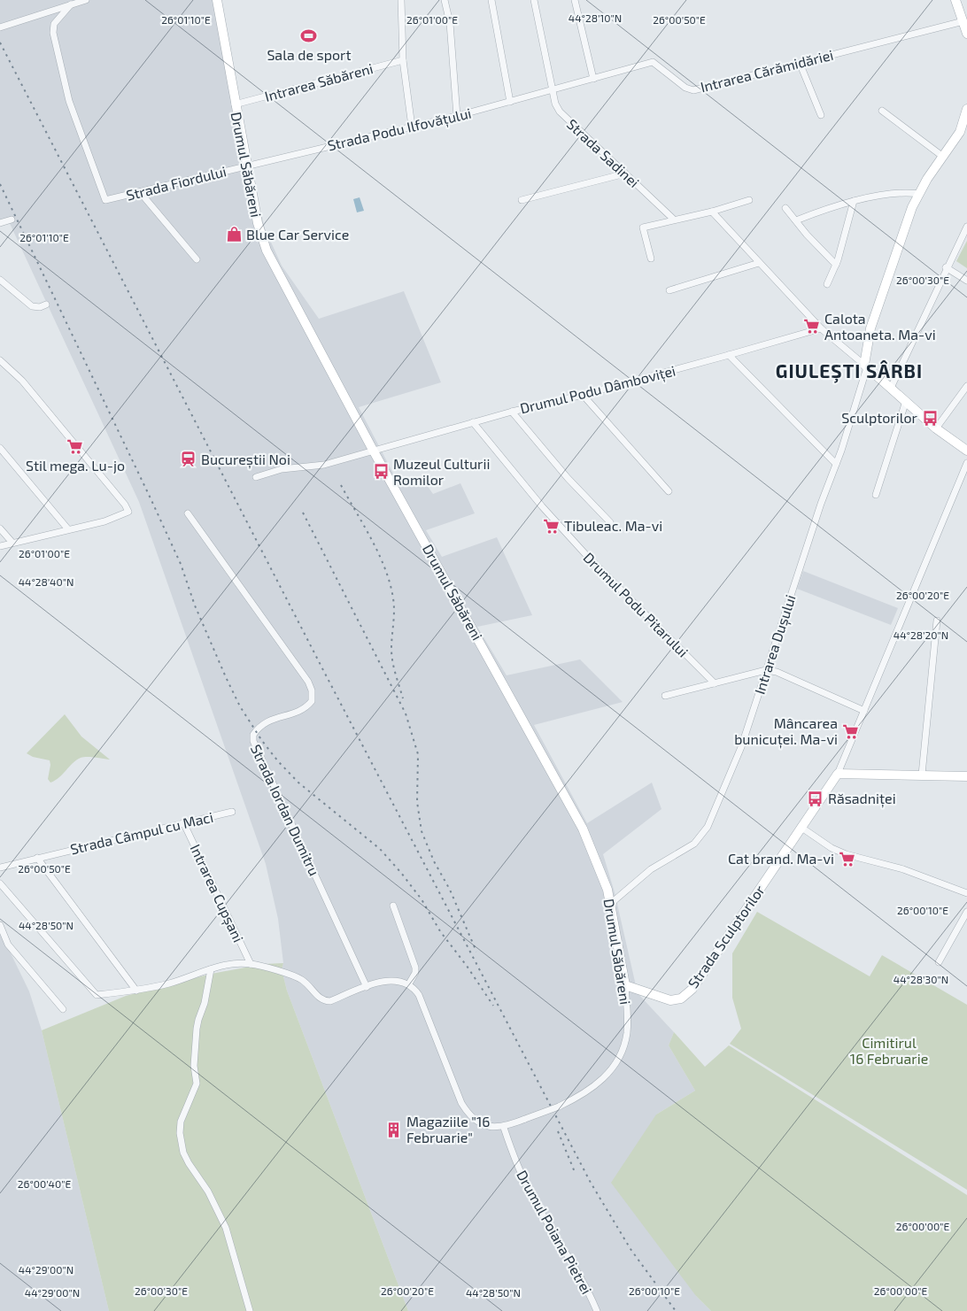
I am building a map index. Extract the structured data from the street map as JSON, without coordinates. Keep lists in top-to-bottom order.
{
  "streets": {
    "main road": ["Drumul Săbăreni", "Strada Sculptorilor"],
    "street": [
      "Intrarea Cărămidăriei",
      "Intrarea Săbăreni",
      "Strada Podu Ilfovățului",
      "Strada Sadinei",
      "Strada Fiordului",
      "Drumul Podu Dâmboviței",
      "Drumul Podu Pitarului",
      "Intrarea Dușului",
      "Strada Iordan Dumitru",
      "Strada Câmpul cu Maci",
      "Intrarea Cupșani",
      "Drumul Poiana Pietrei"
    ]
  },
  "crossings": [
    ["Intrarea Cărămidăriei", "Strada Podu Ilfovățului"],
    ["Intrarea Cărămidăriei", "Strada Sadinei"],
    ["Intrarea Săbăreni", "Drumul Săbăreni"],
    ["Strada Podu Ilfovățului", "Strada Sadinei"],
    ["Strada Podu Ilfovățului", "Drumul Săbăreni"],
    ["Strada Podu Ilfovățului", "Strada Fiordului"],
    ["Drumul Săbăreni", "Strada Fiordului"],
    ["Drumul Săbăreni", "Drumul Podu Dâmboviței"],
    ["Drumul Săbăreni", "Intrarea Dușului"],
    ["Drumul Săbăreni", "Strada Sculptorilor"],
    ["Drumul Săbăreni", "Drumul Poiana Pietrei"],
    ["Drumul Podu Dâmboviței", "Drumul Podu Pitarului"],
    ["Strada Câmpul cu Maci", "Intrarea Cupșani"]
  ],
  "districts": ["GIULEŞTI SÂRBI"],
  "parks": ["Cimitirul 16 Februarie"],
  "places": {
    "sports": ["Sala de sport"],
    "shop": ["Blue Car Service"],
    "supermarket": [
      "Calota Antoaneta. Ma-vi",
      "Stil mega. Lu-jo",
      "Tibuleac. Ma-vi",
      "Mâncarea bunicuței. Ma-vi",
      "Cat brand. Ma-vi"
    ],
    "bus stop": ["Sculptorilor", "Muzeul Culturii Romilor", "Răsadniței"],
    "station": ["Bucureștii Noi"],
    "building": ["Magaziile \"16 Februarie\""]
  },
  "coordinates": [
    "44°28'10\"N",
    "26°01'10\"E",
    "26°01'00\"E",
    "26°00'50\"E",
    "26°00'30\"E",
    "44°28'40\"N",
    "26°00'20\"E",
    "44°28'20\"N",
    "26°00'10\"E",
    "44°28'50\"N",
    "44°28'30\"N",
    "26°00'40\"E",
    "26°00'00\"E",
    "44°29'00\"N"
  ]
}
